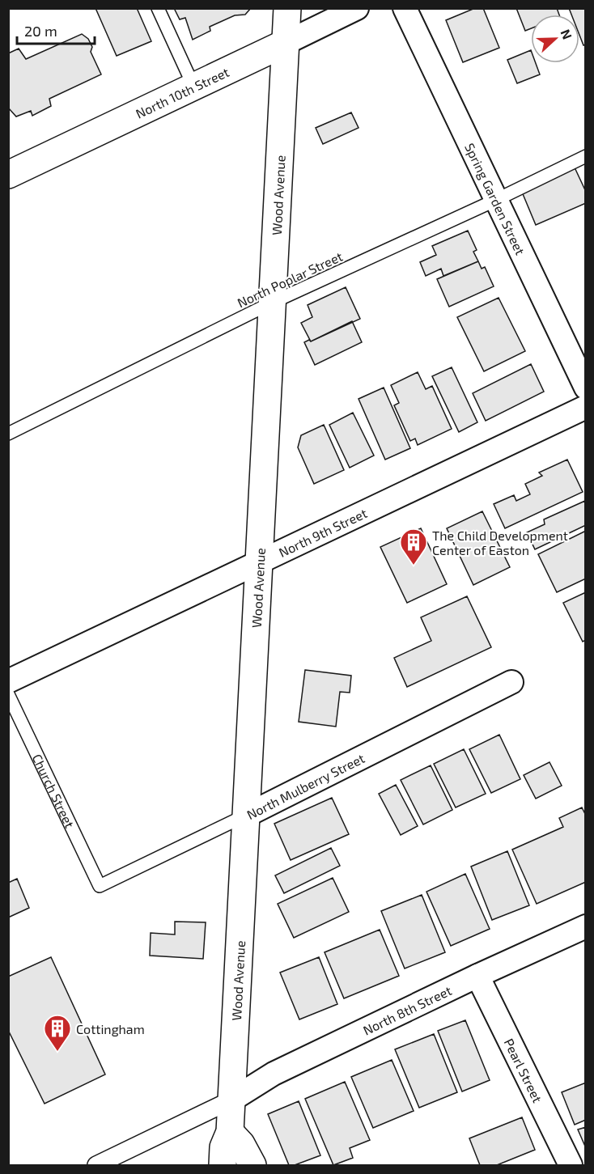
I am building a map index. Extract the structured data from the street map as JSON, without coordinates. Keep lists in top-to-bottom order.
{
  "streets": {
    "main road": ["North 10th Street", "Wood Avenue"],
    "street": [
      "Spring Garden Street",
      "North 9th Street",
      "North Mulberry Street",
      "North 8th Street",
      "Pearl Street"
    ],
    "lane": ["North Poplar Street", "Church Street"]
  },
  "crossings": [
    ["North 10th Street", "Wood Avenue"],
    ["Wood Avenue", "North Poplar Street"],
    ["Wood Avenue", "North 9th Street"],
    ["Wood Avenue", "North Mulberry Street"],
    ["Spring Garden Street", "North Poplar Street"],
    ["North Mulberry Street", "Church Street"],
    ["North 8th Street", "Pearl Street"]
  ],
  "places": {
    "building": ["The Child Development Center of Easton", "Cottingham"]
  },
  "scale_bar": "20 m",
  "north": "right"
}
